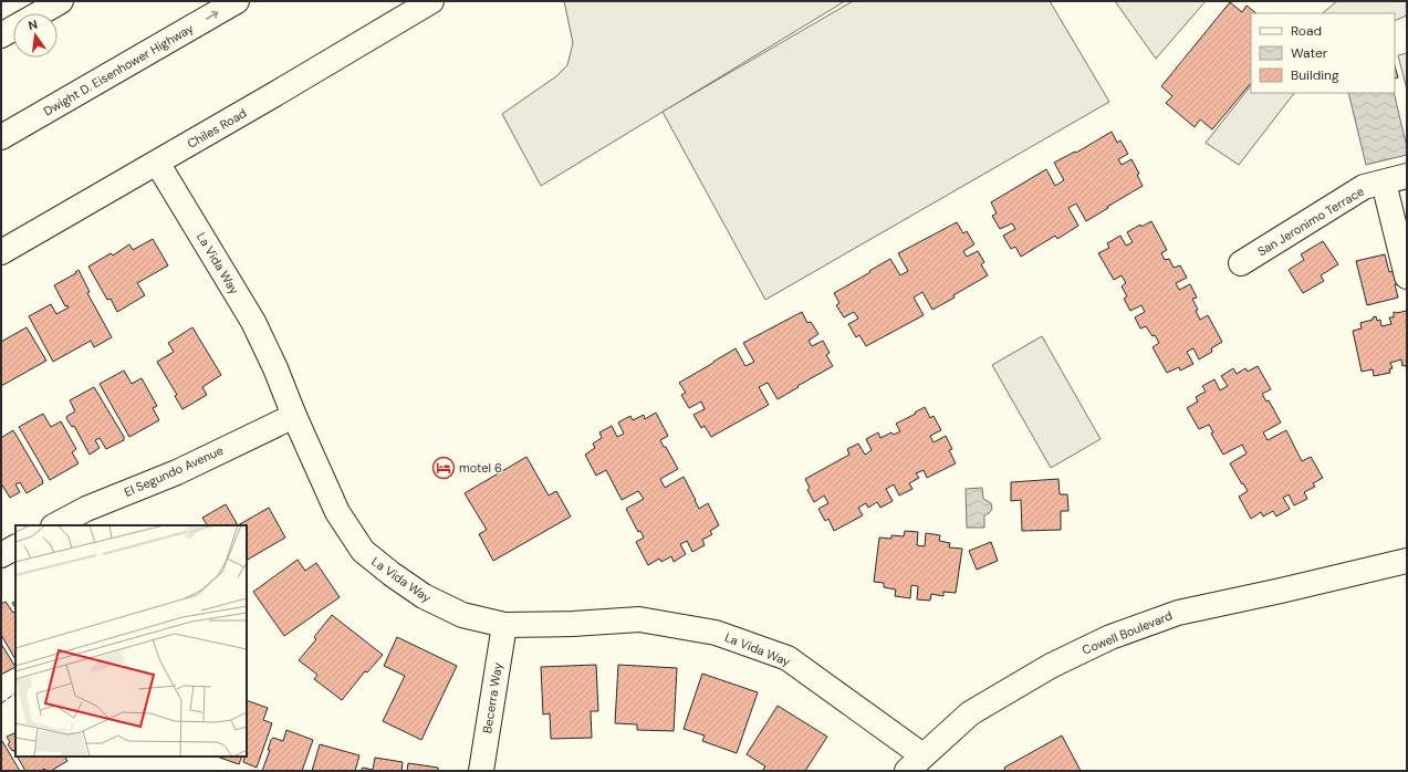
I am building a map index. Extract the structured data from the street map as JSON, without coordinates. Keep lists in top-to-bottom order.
{
  "streets": {
    "main road": [
      "Dwight D. Eisenhower Highway",
      "Chiles Road",
      "San Jeronimo Terrace",
      "La Vida Way",
      "El Segundo Avenue",
      "Cowell Boulevard",
      "Becerra Way"
    ]
  },
  "crossings": [
    ["Chiles Road", "La Vida Way"],
    ["La Vida Way", "El Segundo Avenue"],
    ["La Vida Way", "Cowell Boulevard"],
    ["La Vida Way", "Becerra Way"]
  ],
  "one_way": ["Dwight D. Eisenhower Highway"],
  "places": {
    "hotel": ["motel 6"]
  },
  "legend": ["Road", "Water", "Building"],
  "north": "top"
}
